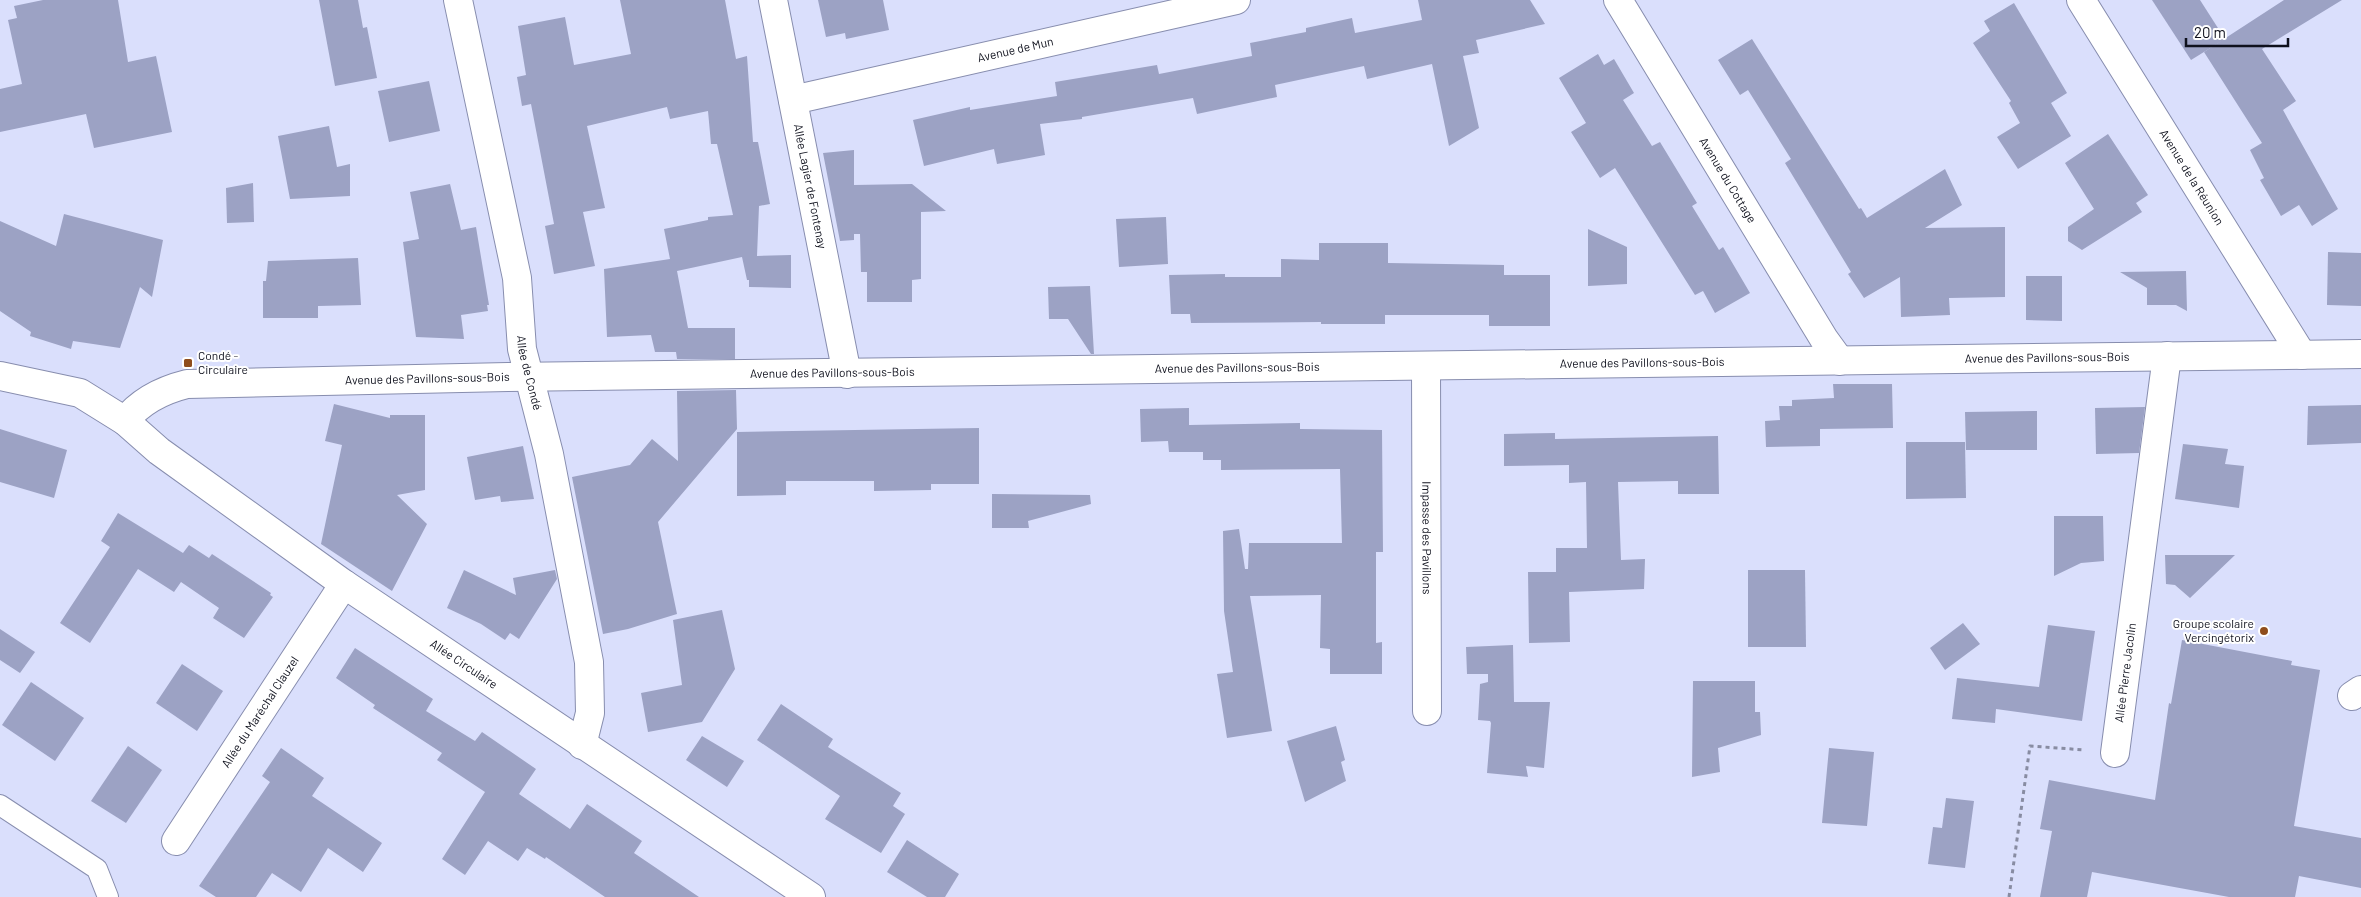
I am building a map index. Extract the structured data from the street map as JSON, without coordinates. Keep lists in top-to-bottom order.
{
  "streets": {
    "street": [
      "Avenue de Mun",
      "Avenue de la Réunion",
      "Avenue du Cottage",
      "Allée Lagier de Fontenay",
      "Avenue des Pavillons-sous-Bois",
      "Allée de Condé",
      "Impasse des Pavillons",
      "Allée Circulaire",
      "Allée Pierre Jacolin",
      "Allée du Maréchal Clauzel"
    ]
  },
  "crossings": [
    ["Avenue de Mun", "Allée Lagier de Fontenay"],
    ["Avenue de la Réunion", "Avenue des Pavillons-sous-Bois"],
    ["Avenue du Cottage", "Avenue des Pavillons-sous-Bois"],
    ["Allée Lagier de Fontenay", "Avenue des Pavillons-sous-Bois"],
    ["Avenue des Pavillons-sous-Bois", "Allée de Condé"],
    ["Avenue des Pavillons-sous-Bois", "Impasse des Pavillons"],
    ["Avenue des Pavillons-sous-Bois", "Allée Circulaire"],
    ["Avenue des Pavillons-sous-Bois", "Allée Pierre Jacolin"],
    ["Allée de Condé", "Allée Circulaire"],
    ["Allée Circulaire", "Allée du Maréchal Clauzel"]
  ],
  "places": {
    "transit": ["Condé - Circulaire"],
    "other": ["Groupe scolaire Vercingétorix"]
  },
  "scale_bar": "20 m"
}
